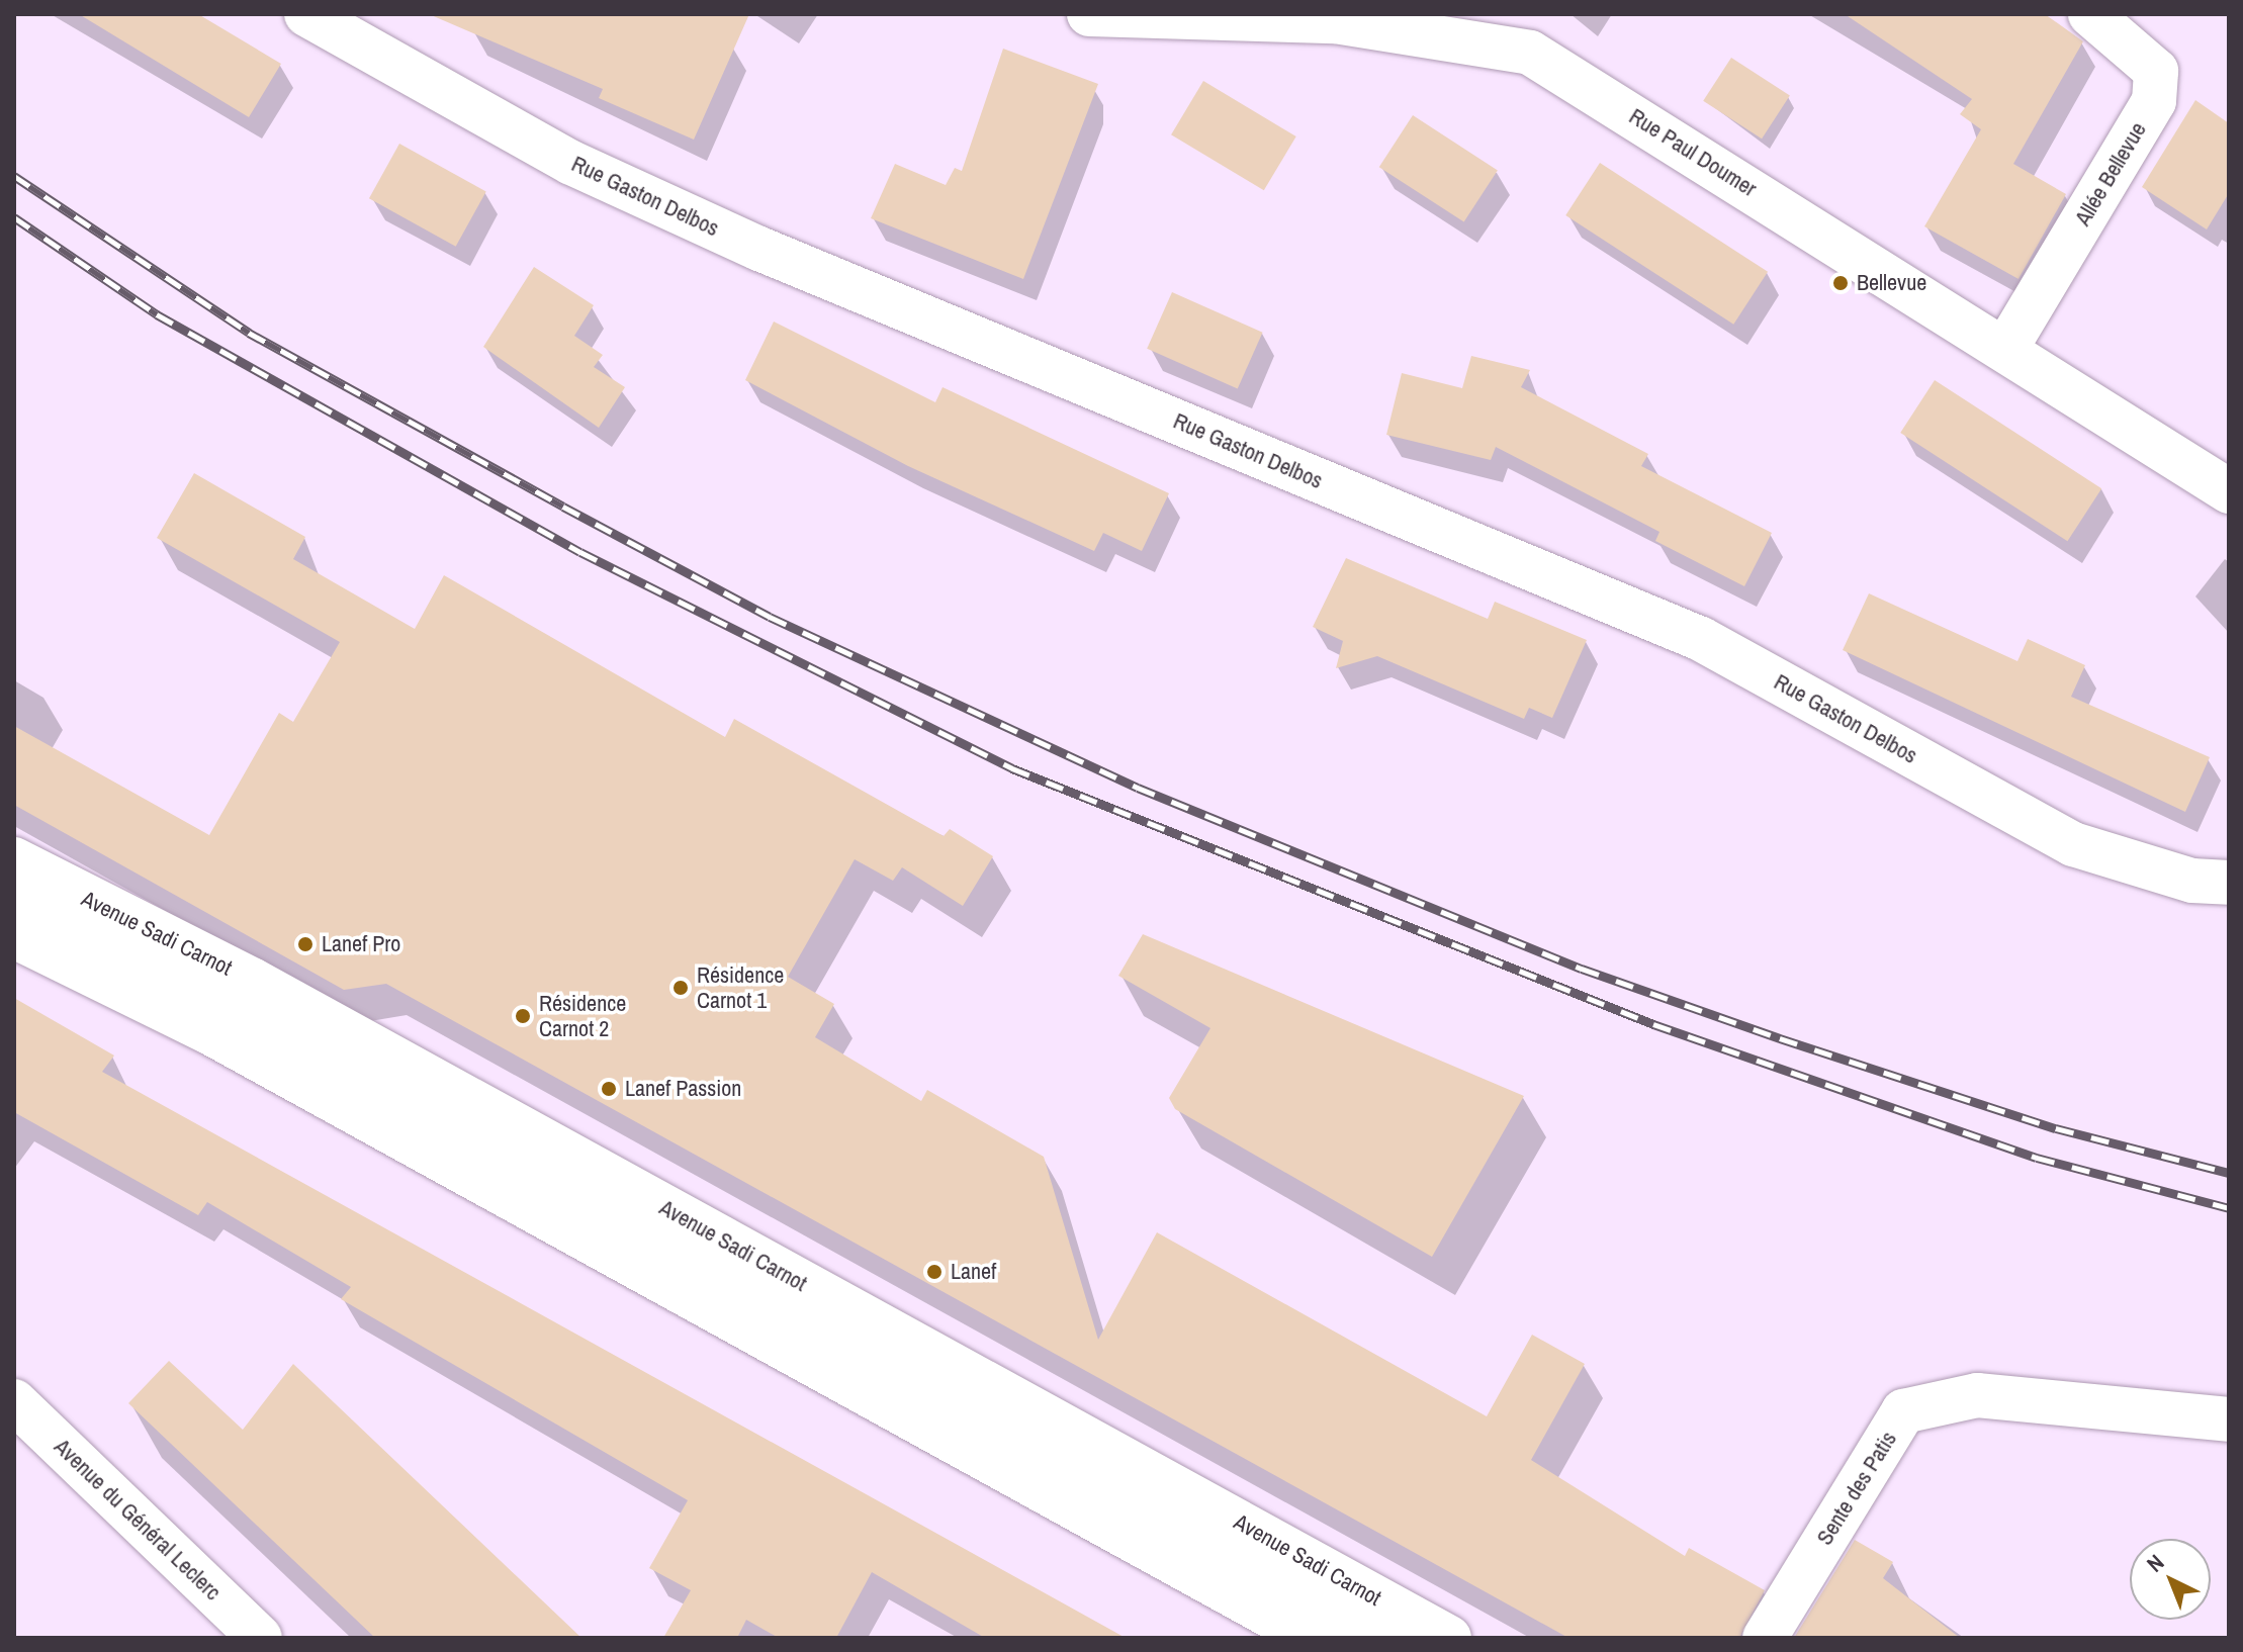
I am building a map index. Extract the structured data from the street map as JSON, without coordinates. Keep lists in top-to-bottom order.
{
  "streets": {
    "street": [
      "Rue Paul Doumer",
      "Allée Bellevue",
      "Rue Gaston Delbos",
      "Avenue Sadi Carnot",
      "Sente des Patis",
      "Avenue du Général Leclerc"
    ]
  },
  "crossings": [
    ["Rue Paul Doumer", "Allée Bellevue"]
  ],
  "places": [
    "Bellevue",
    "Lanef Pro",
    "Résidence Carnot 1",
    "Résidence Carnot 2",
    "Lanef Passion",
    "Lanef"
  ],
  "north": "top left"
}
